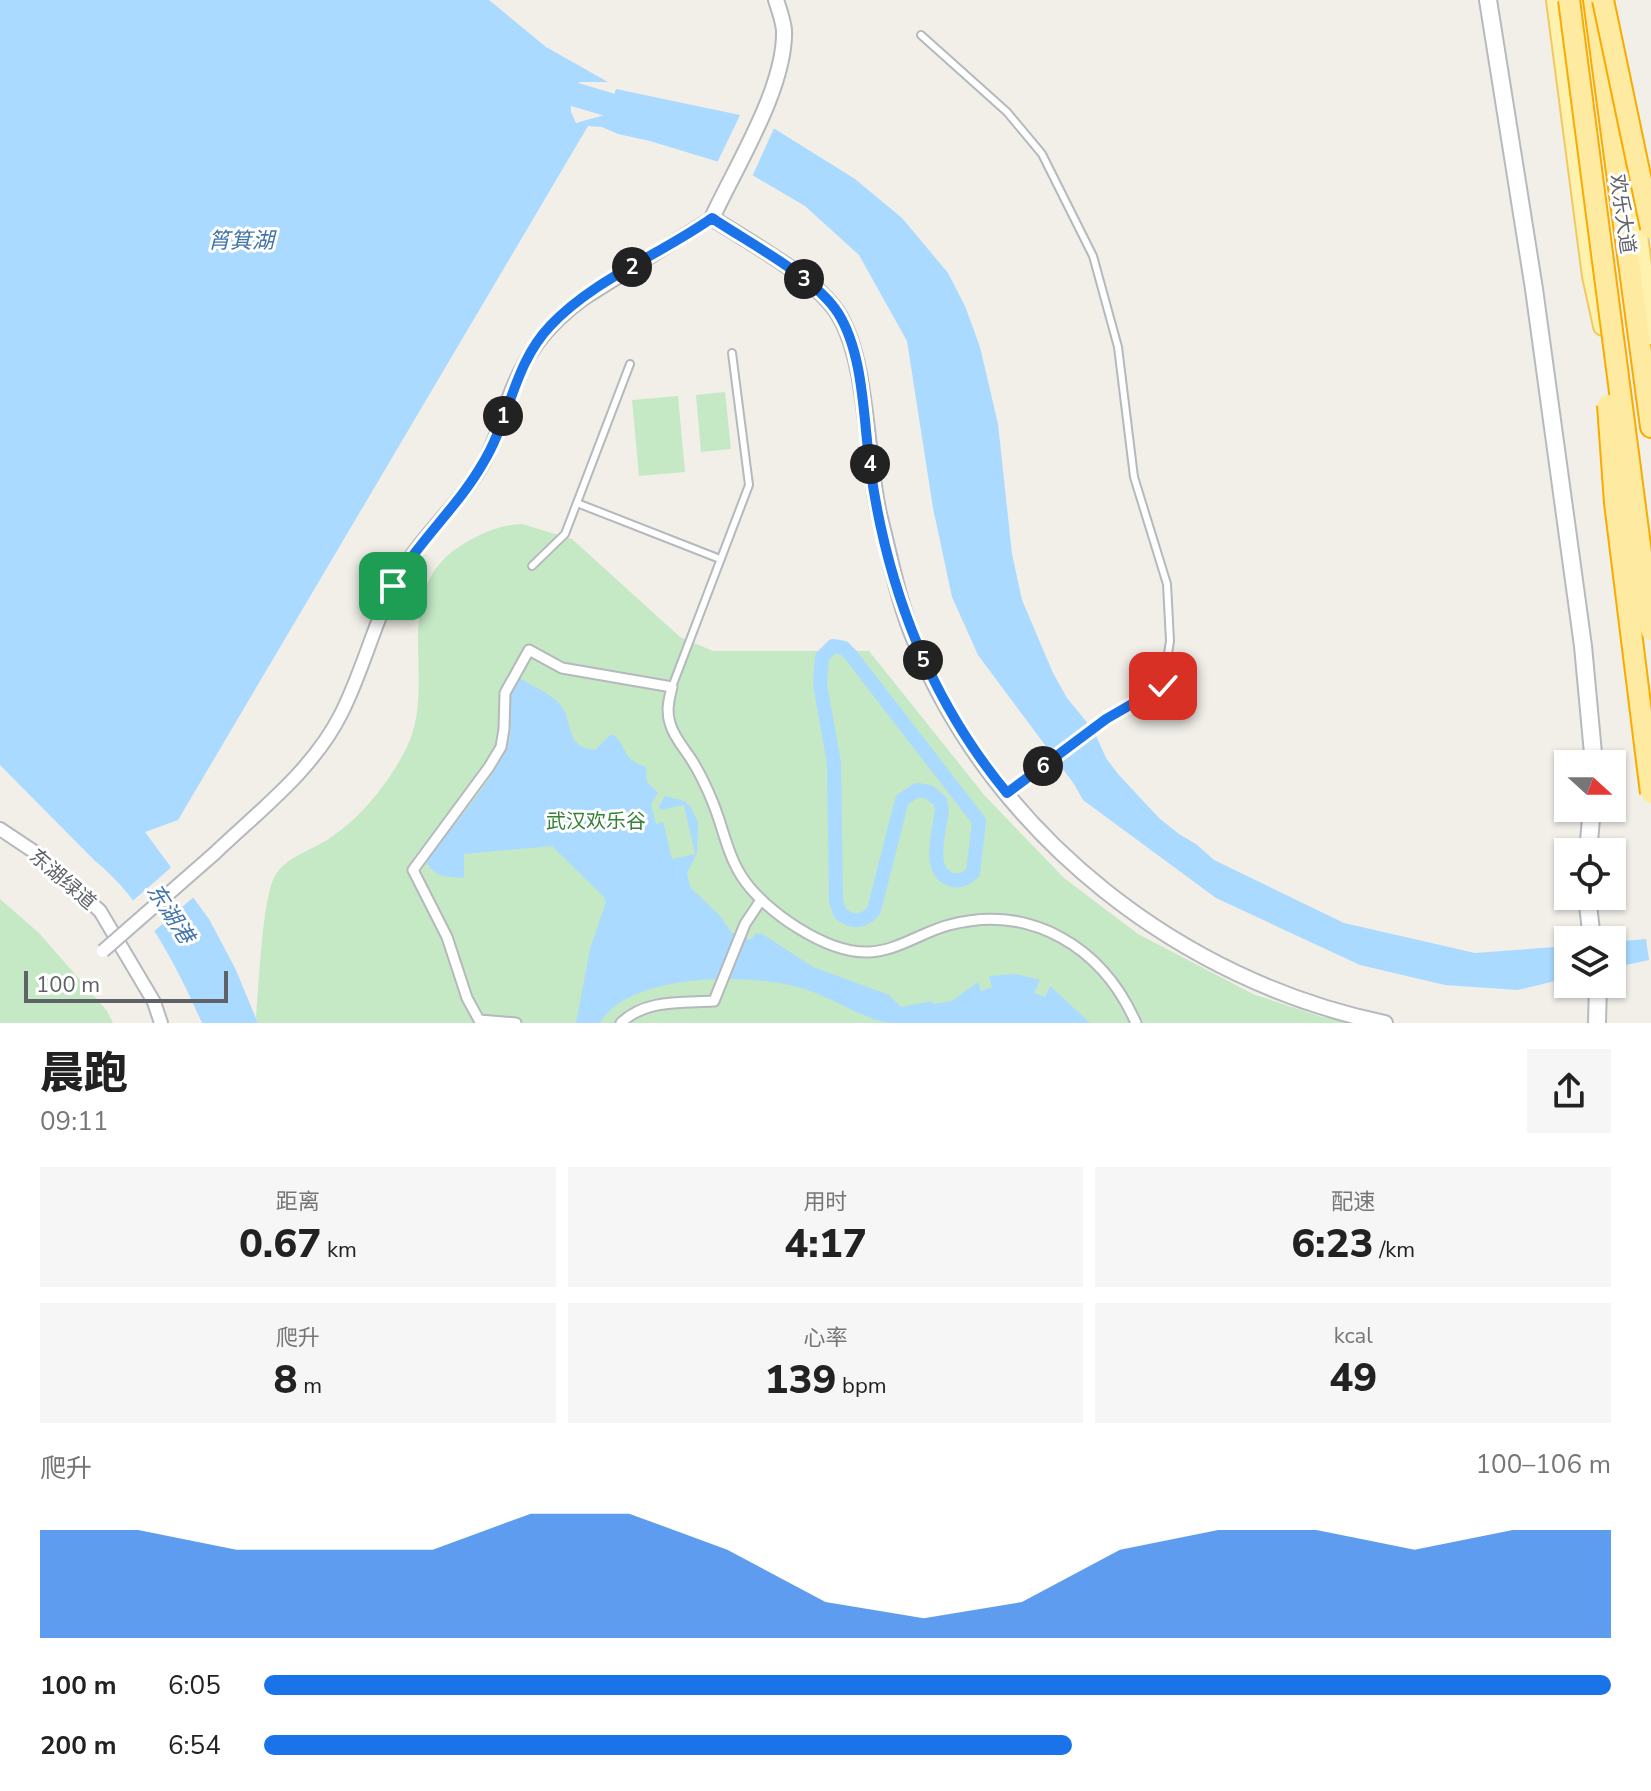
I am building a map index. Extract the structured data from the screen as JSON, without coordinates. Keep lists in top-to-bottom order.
{
  "streets": {
    "highway": ["欢乐大道"],
    "street": ["东湖绿道"]
  },
  "water": ["筲箕湖", "东湖港"],
  "parks": ["武汉欢乐谷"],
  "scale_bar": "100 m",
  "north": "right",
  "page": {
    "pins": [
      "2",
      "3",
      "1",
      "4",
      "5",
      "6"
    ],
    "scale": "100 m",
    "heading": ["晨跑", "09:11"],
    "stats": [
      ["距离", "0.67 km"],
      ["用时", "4:17"],
      ["配速", "6:23 /km"],
      ["爬升", "8 m"],
      ["心率", "139 bpm"],
      ["kcal", "49"]
    ],
    "chart": ["爬升", "100–106 m"],
    "list": [
      {
        "name": "100 m",
        "note": "6:05"
      },
      {
        "name": "200 m",
        "note": "6:54"
      }
    ]
  }
}
